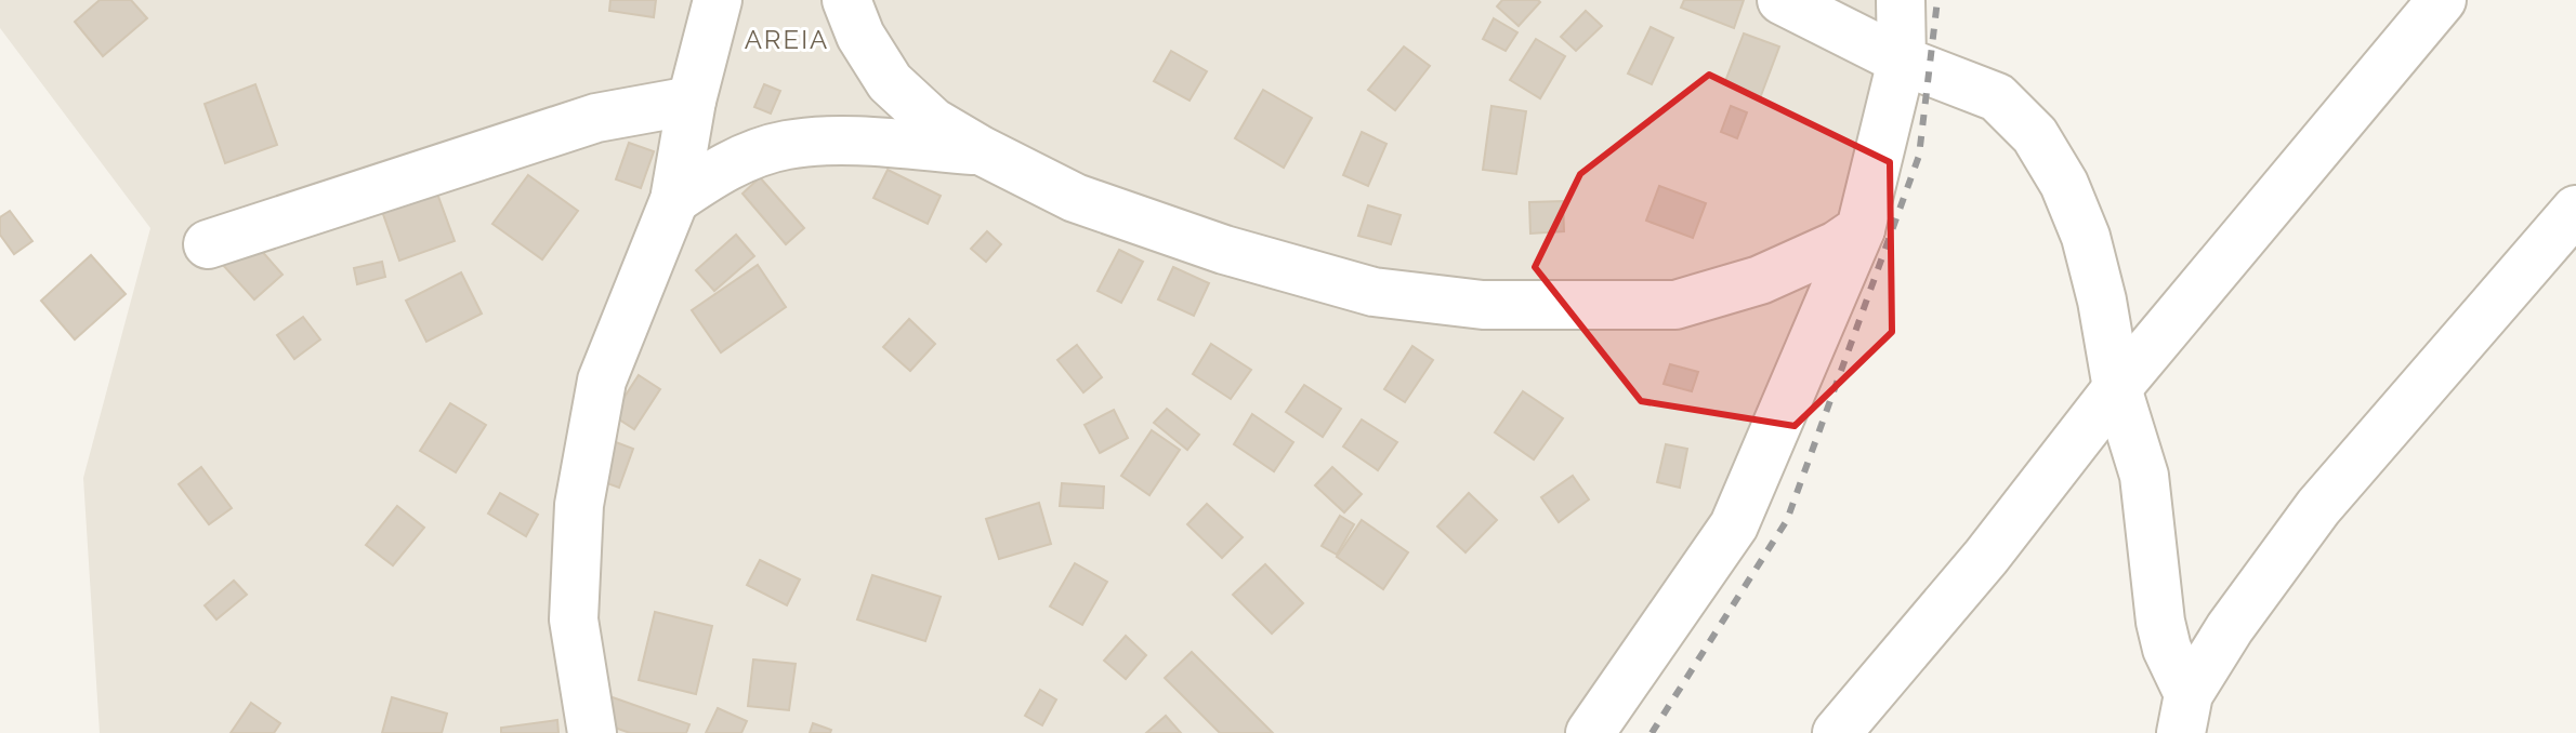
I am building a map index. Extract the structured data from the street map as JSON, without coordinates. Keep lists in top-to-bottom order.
{
  "districts": ["AREIA"]
}
